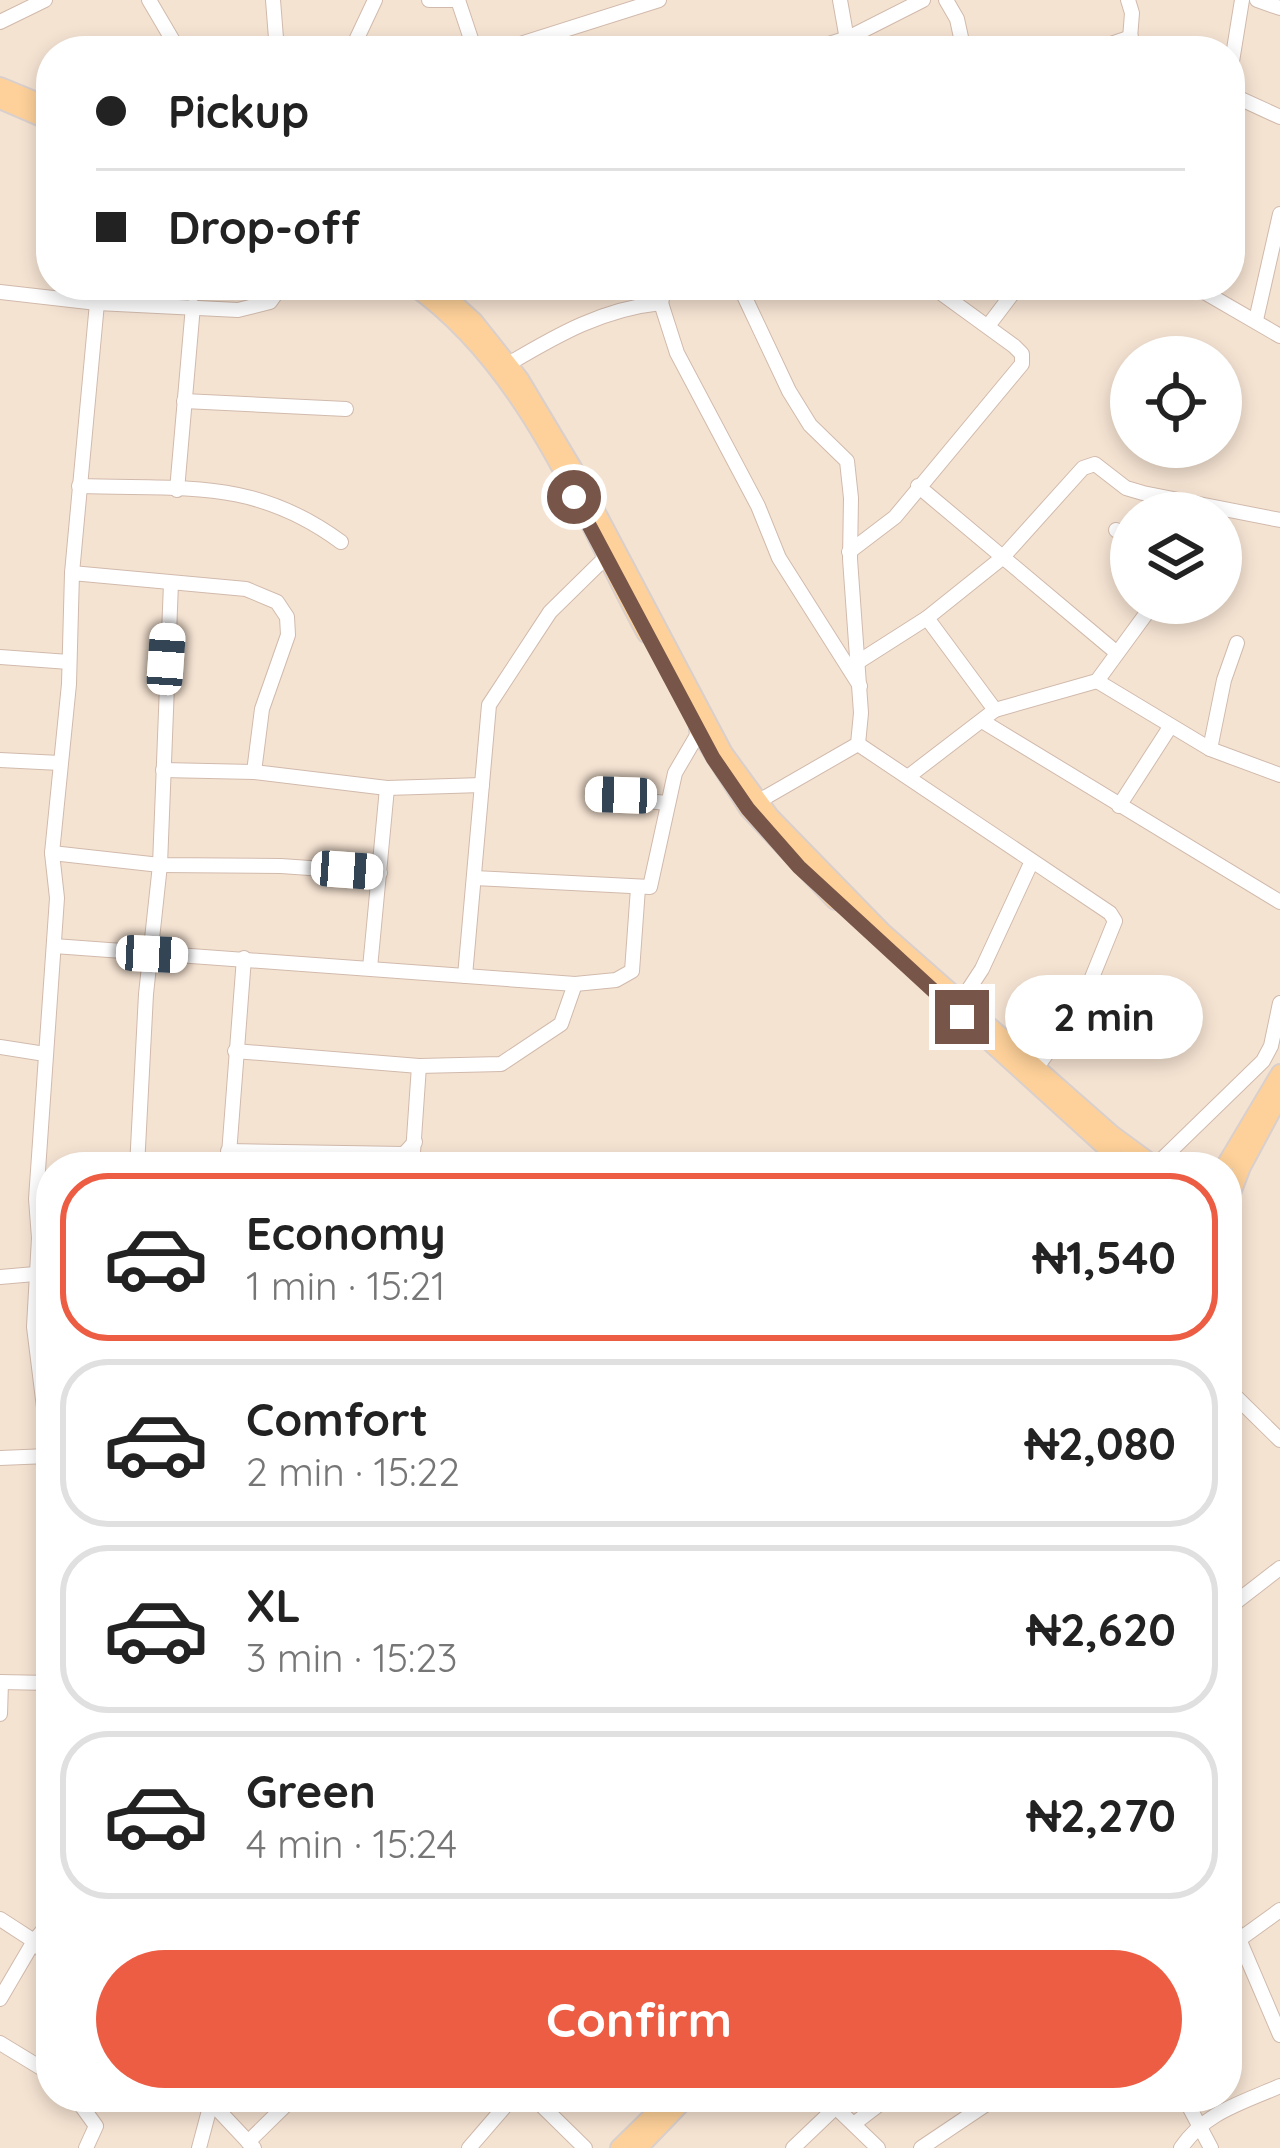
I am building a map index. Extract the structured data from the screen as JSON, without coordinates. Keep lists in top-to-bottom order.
{
  "page": {
    "banner": ["Pickup", "Drop-off"],
    "bubble": "2 min",
    "list": [
      {
        "name": "Economy",
        "note": "1 min · 15:21",
        "value": "₦1,540"
      },
      {
        "name": "Comfort",
        "note": "2 min · 15:22",
        "value": "₦2,080"
      },
      {
        "name": "XL",
        "note": "3 min · 15:23",
        "value": "₦2,620"
      },
      {
        "name": "Green",
        "note": "4 min · 15:24",
        "value": "₦2,270"
      }
    ],
    "buttons": "Confirm"
  }
}
